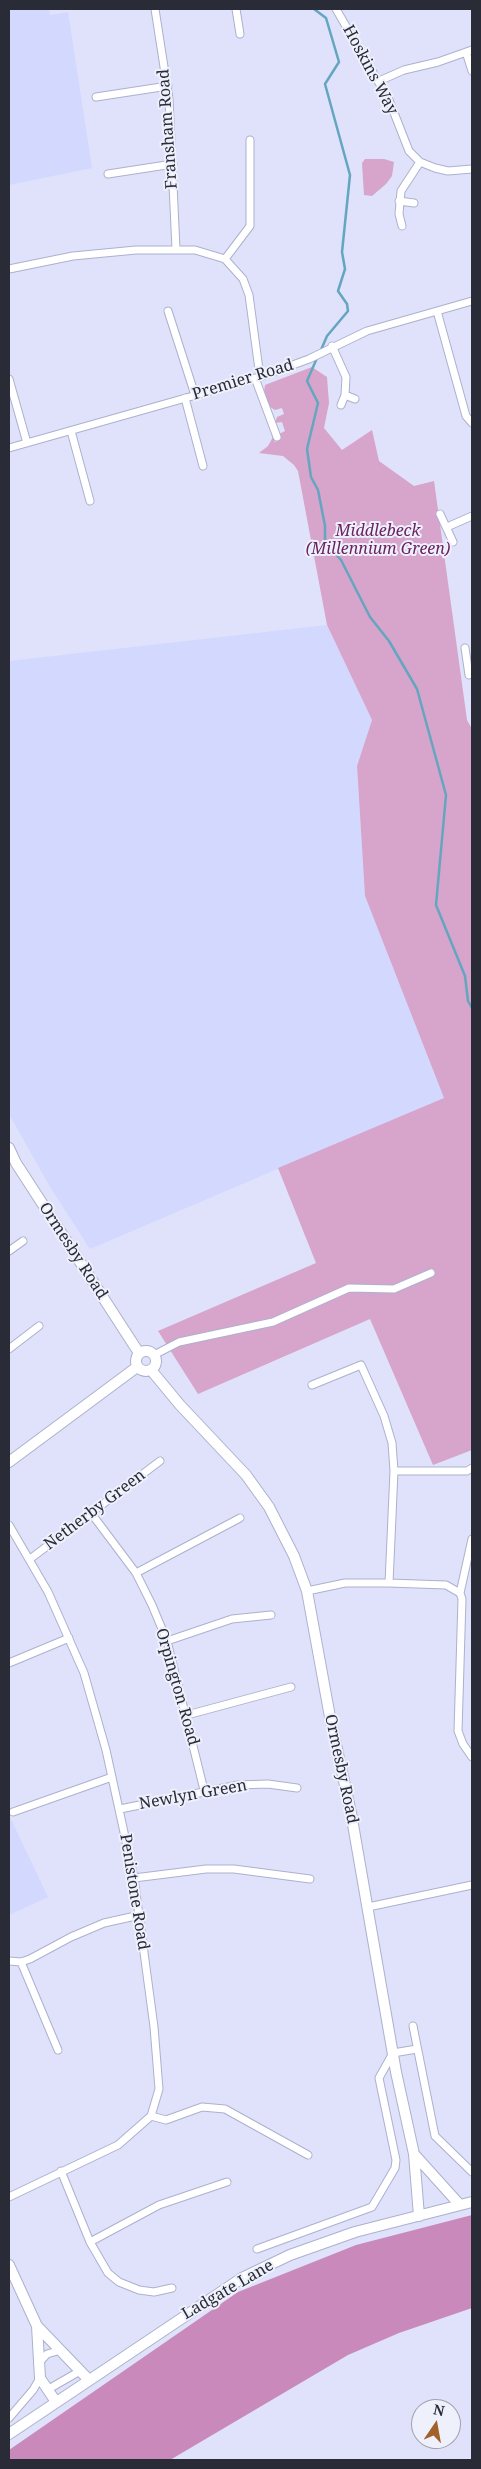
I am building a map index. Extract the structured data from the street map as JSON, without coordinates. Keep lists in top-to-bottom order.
{
  "streets": {
    "street": [
      "Hoskins Way",
      "Fransham Road",
      "Premier Road",
      "Ormesby Road",
      "Netherby Green",
      "Orpington Road",
      "Newlyn Green",
      "Penistone Road",
      "Ladgate Lane"
    ]
  },
  "crossings": [
    ["Ormesby Road", "Ladgate Lane"],
    ["Netherby Green", "Orpington Road"],
    ["Netherby Green", "Penistone Road"],
    ["Orpington Road", "Newlyn Green"],
    ["Newlyn Green", "Penistone Road"]
  ],
  "parks": ["Middlebeck (Millennium Green)"],
  "north": "top"
}
